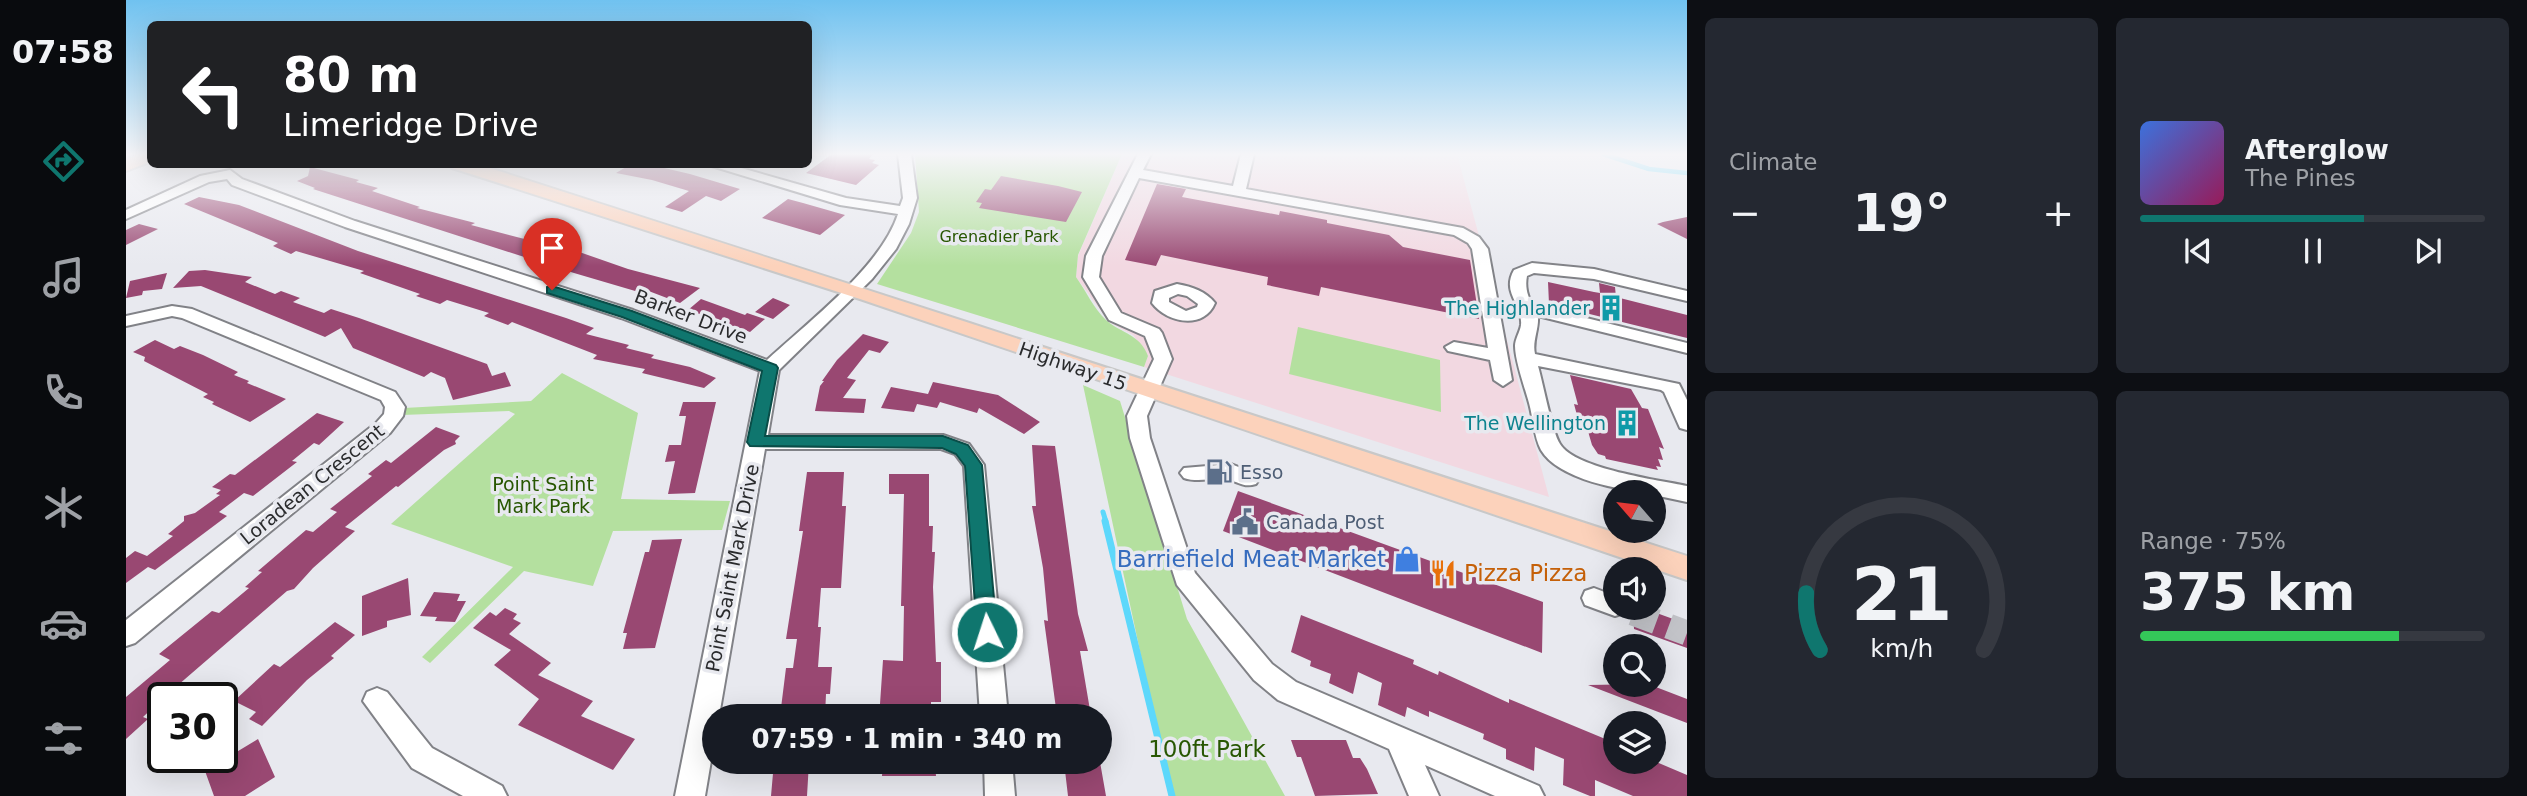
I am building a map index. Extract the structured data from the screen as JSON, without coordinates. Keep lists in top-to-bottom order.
{
  "streets": {
    "main road": ["Highway 15"],
    "street": ["Barker Drive", "Loradean Crescent", "Point Saint Mark Drive"]
  },
  "crossings": [
    ["Barker Drive", "Point Saint Mark Drive"]
  ],
  "parks": ["Grenadier Park", "Point Saint Mark Park", "100ft Park"],
  "places": {
    "building": ["The Highlander", "The Wellington"],
    "fuel station": ["Esso"],
    "public building": ["Canada Post"],
    "shop": ["Barriefield Meat Market"],
    "restaurant": ["Pizza Pizza"]
  },
  "north": "top left",
  "page": {
    "tabs": "07:58",
    "tile": [
      "Climate",
      ["Range · 75%", "375 km"]
    ],
    "turn": ["80 m", "Limeridge Drive"],
    "song": ["Afterglow", "The Pines"],
    "heat": ["−", "19°", "+"],
    "limit": "30",
    "trip": "07:59 · 1 min · 340 m",
    "gauge": ["21", "km/h"]
  }
}
